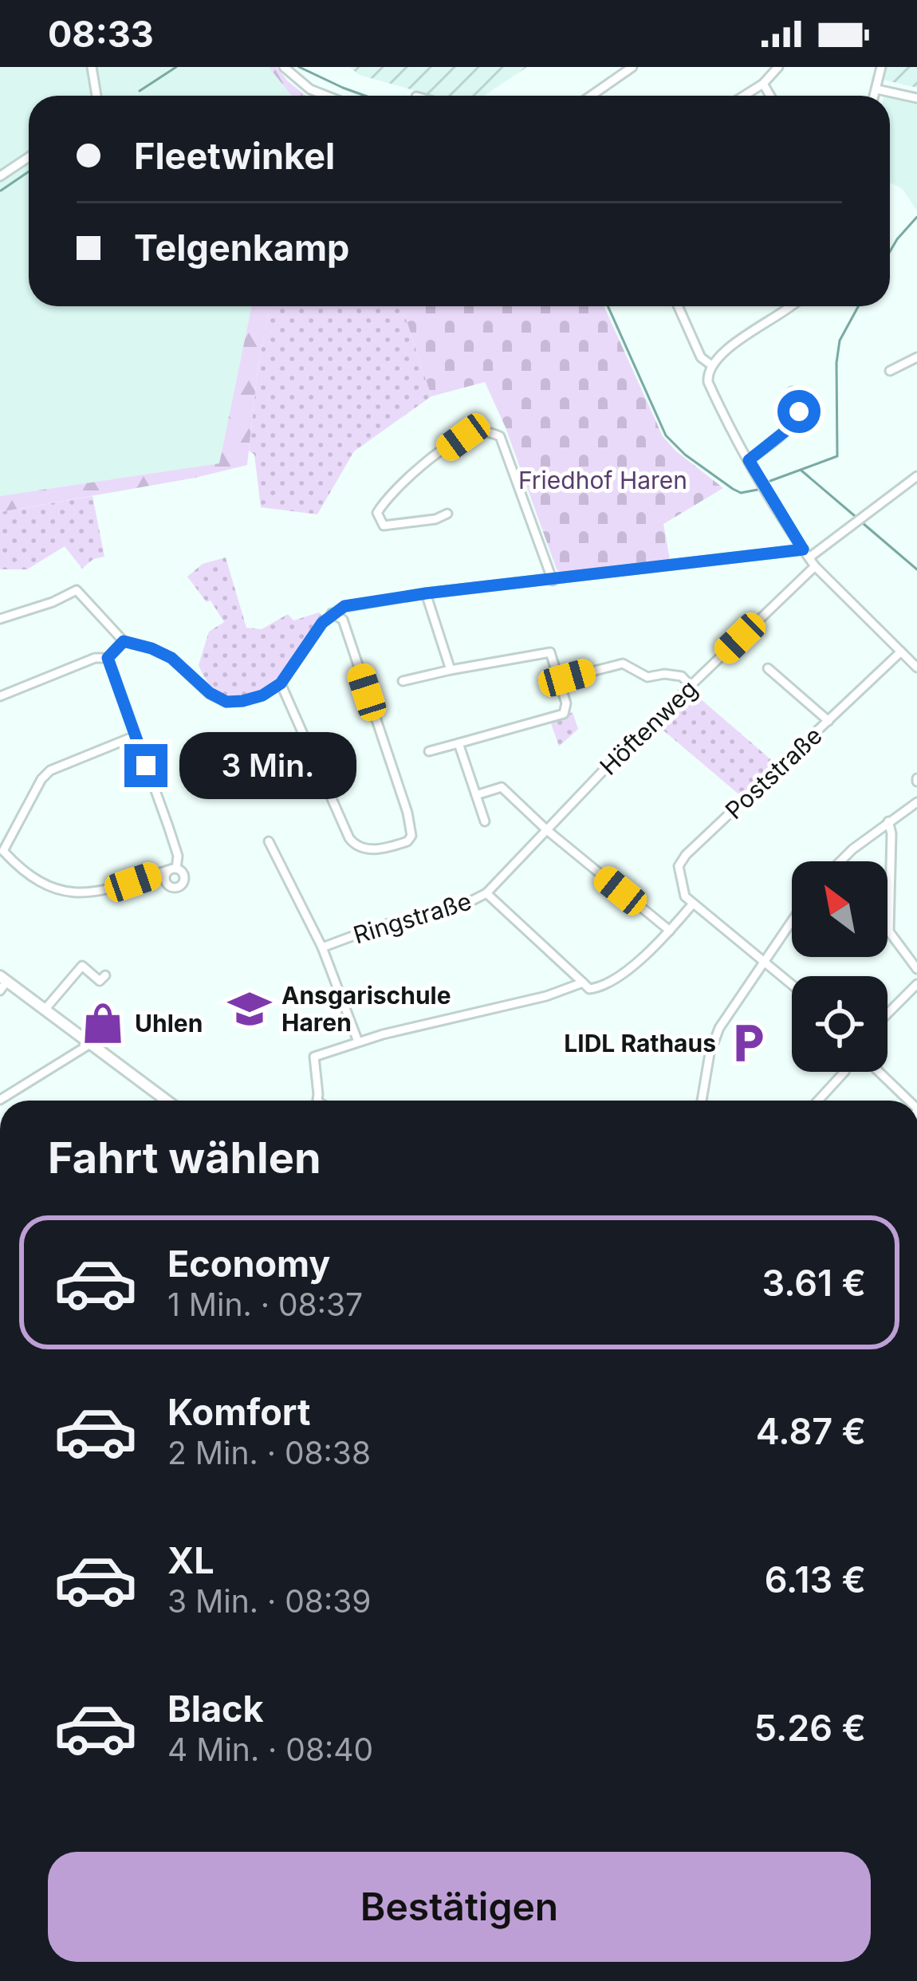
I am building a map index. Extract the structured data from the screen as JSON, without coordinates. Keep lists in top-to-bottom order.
{
  "streets": {
    "street": ["Höftenweg", "Poststraße", "Ringstraße"]
  },
  "crossings": [
    ["Höftenweg", "Ringstraße"]
  ],
  "parks": ["Friedhof Haren"],
  "places": {
    "school or university": ["Ansgarischule Haren"],
    "shop": ["Uhlen"],
    "parking": ["LIDL Rathaus"]
  },
  "north": "top left",
  "page": {
    "status": "08:33",
    "banner": ["Fleetwinkel", "Telgenkamp"],
    "bubble": "3 Min.",
    "heading": "Fahrt wählen",
    "list": [
      {
        "name": "Economy",
        "note": "1 Min. · 08:37",
        "value": "3.61 €"
      },
      {
        "name": "Komfort",
        "note": "2 Min. · 08:38",
        "value": "4.87 €"
      },
      {
        "name": "XL",
        "note": "3 Min. · 08:39",
        "value": "6.13 €"
      },
      {
        "name": "Black",
        "note": "4 Min. · 08:40",
        "value": "5.26 €"
      }
    ],
    "buttons": "Bestätigen"
  }
}
